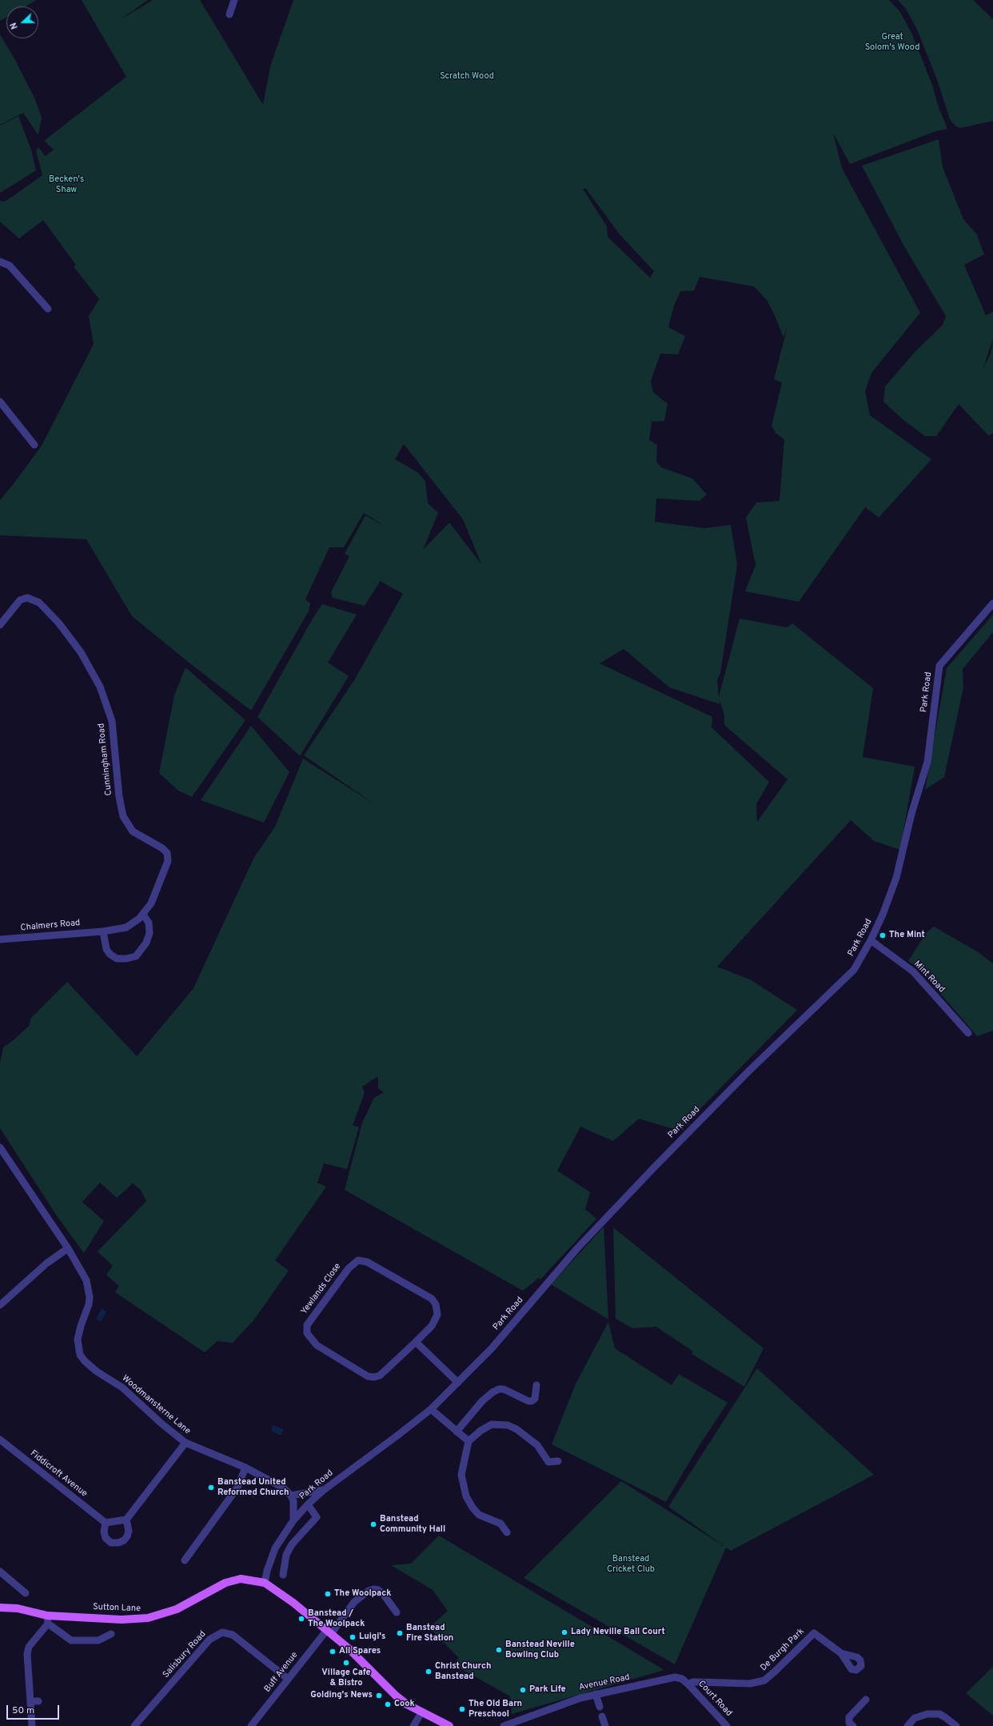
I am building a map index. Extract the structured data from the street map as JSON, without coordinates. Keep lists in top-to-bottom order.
{
  "streets": {
    "main road": ["Sutton Lane"],
    "street": [
      "Park Road",
      "Cunningham Road",
      "Chalmers Road",
      "Mint Road",
      "Yewlands Close",
      "Woodmansterne Lane",
      "Fiddicroft Avenue",
      "De Burgh Park",
      "Salisbury Road",
      "Buff Avenue",
      "Avenue Road",
      "Court Road"
    ]
  },
  "crossings": [
    ["Park Road", "Mint Road"],
    ["Park Road", "Sutton Lane"],
    ["Cunningham Road", "Chalmers Road"],
    ["De Burgh Park", "Court Road"],
    ["Salisbury Road", "Buff Avenue"],
    ["Avenue Road", "Court Road"]
  ],
  "parks": [
    "Great Solom's Wood",
    "Scratch Wood",
    "Becken's Shaw",
    "Banstead Cricket Club"
  ],
  "places": [
    "The Mint",
    "Banstead United Reformed Church",
    "Banstead Community Hall",
    "The Woolpack",
    "Banstead / The Woolpack",
    "Lady Neville Ball Court",
    "Banstead Fire Station",
    "Luigi's",
    "Banstead Neville Bowling Club",
    "All Spares",
    "Village Cafe & Bistro",
    "Christ Church Banstead",
    "Park Life",
    "Golding's News",
    "Cook",
    "The Old Barn Preschool"
  ],
  "scale_bar": "50 m",
  "north": "left"
}
